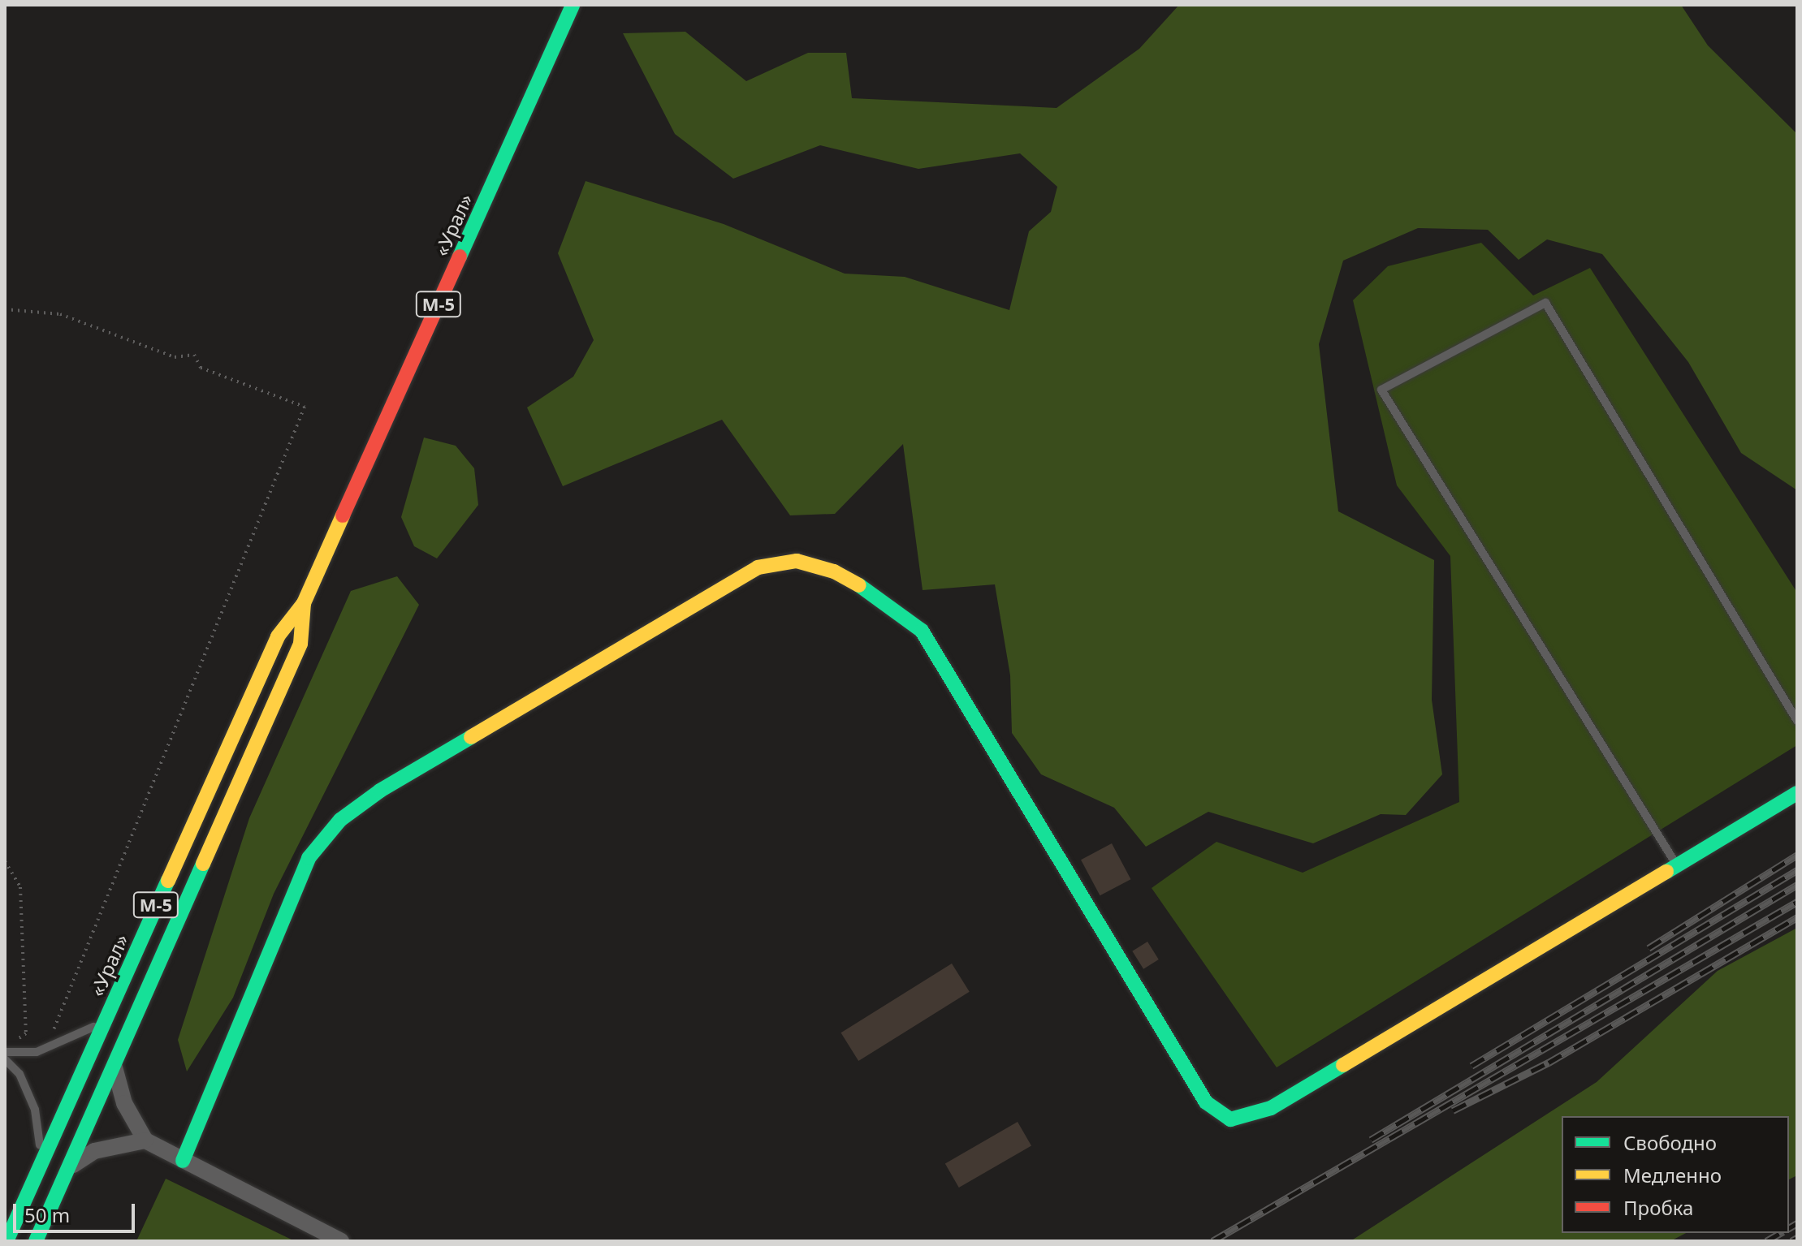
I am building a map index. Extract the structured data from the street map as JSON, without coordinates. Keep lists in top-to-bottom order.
{
  "streets": {
    "main road": ["«Урал»", "М-5"]
  },
  "legend": ["Свободно", "Медленно", "Пробка"],
  "scale_bar": "50 m"
}
